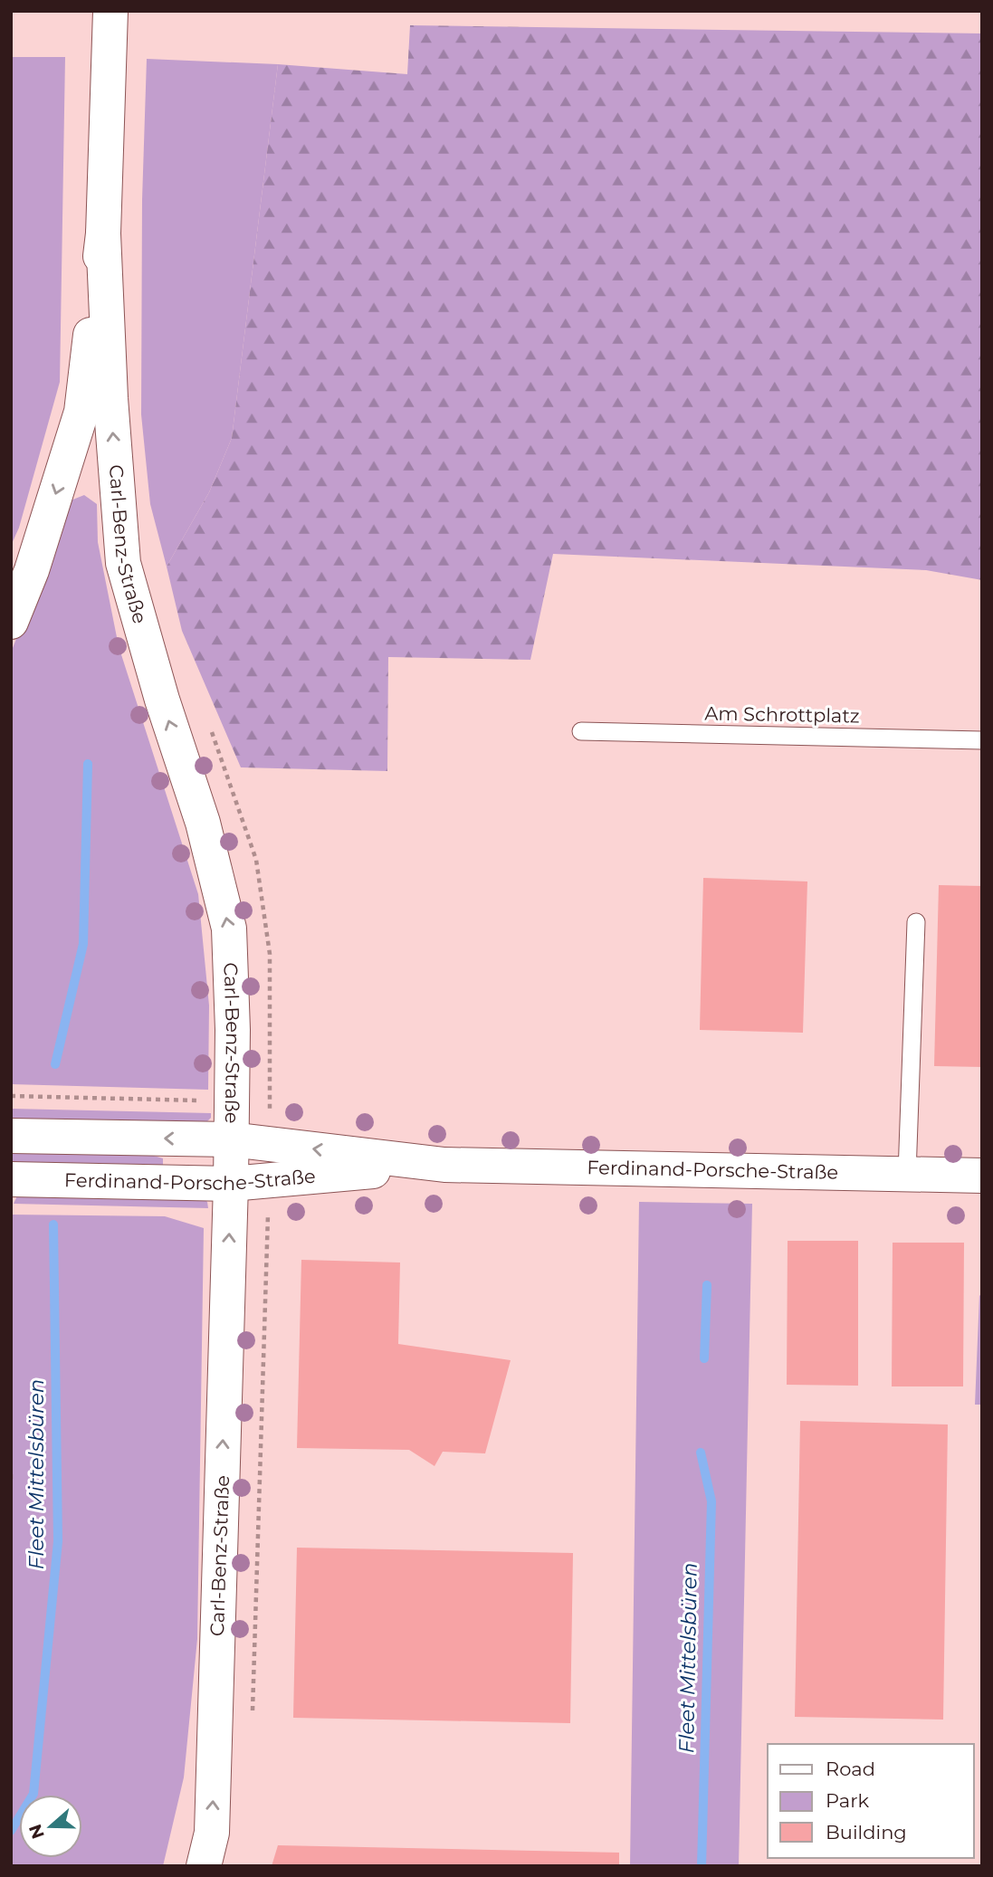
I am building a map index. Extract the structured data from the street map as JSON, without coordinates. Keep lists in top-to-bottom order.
{
  "streets": {
    "street": ["Carl-Benz-Straße", "Ferdinand-Porsche-Straße"],
    "lane": ["Am Schrottplatz"]
  },
  "crossings": [
    ["Carl-Benz-Straße", "Ferdinand-Porsche-Straße"]
  ],
  "water": ["Fleet Mittelsbüren"],
  "legend": ["Road", "Park", "Building"],
  "north": "left"
}
